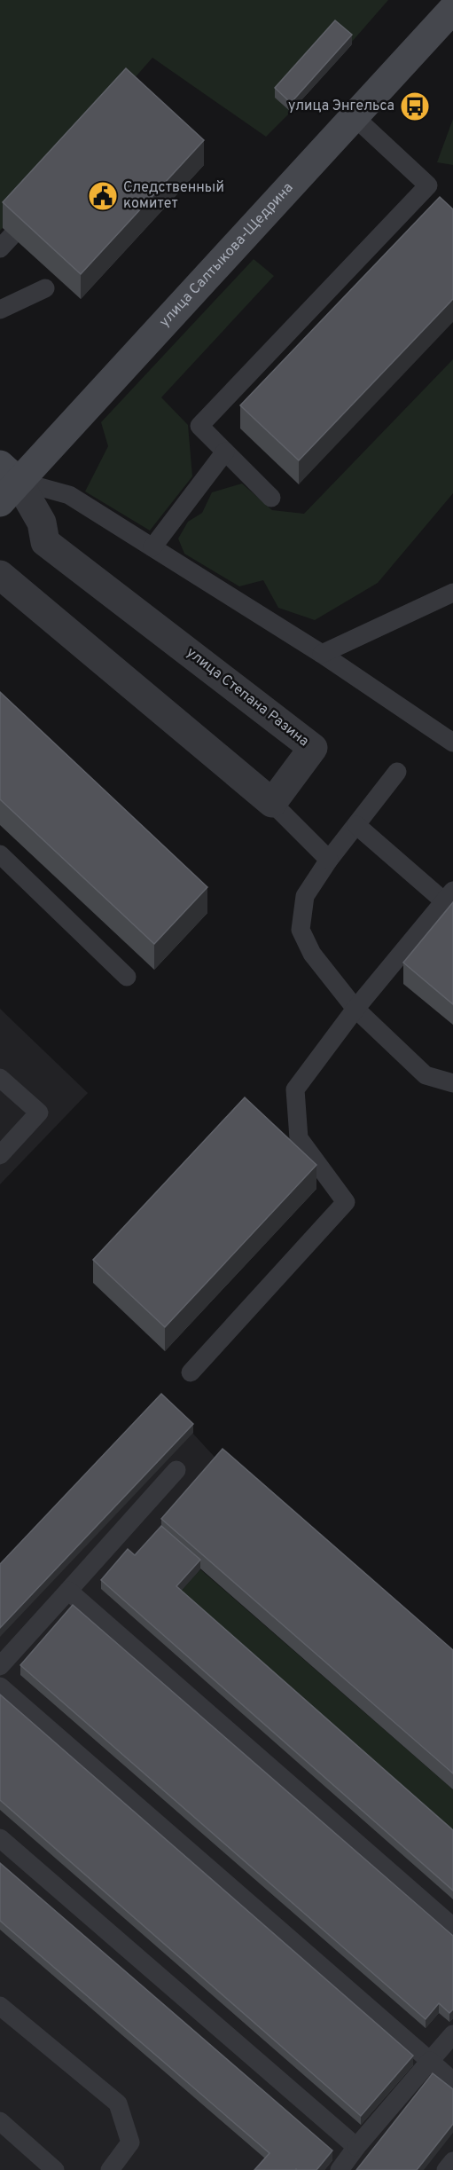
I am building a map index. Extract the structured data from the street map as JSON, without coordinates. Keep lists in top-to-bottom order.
{
  "streets": {
    "main road": ["улица Салтыкова-Щедрина"],
    "street": ["улица Степана Разина"]
  },
  "crossings": [
    ["улица Салтыкова-Щедрина", "улица Степана Разина"]
  ],
  "places": {
    "bus stop": ["улица Энгельса"],
    "public building": ["Следственный комитет"]
  }
}
